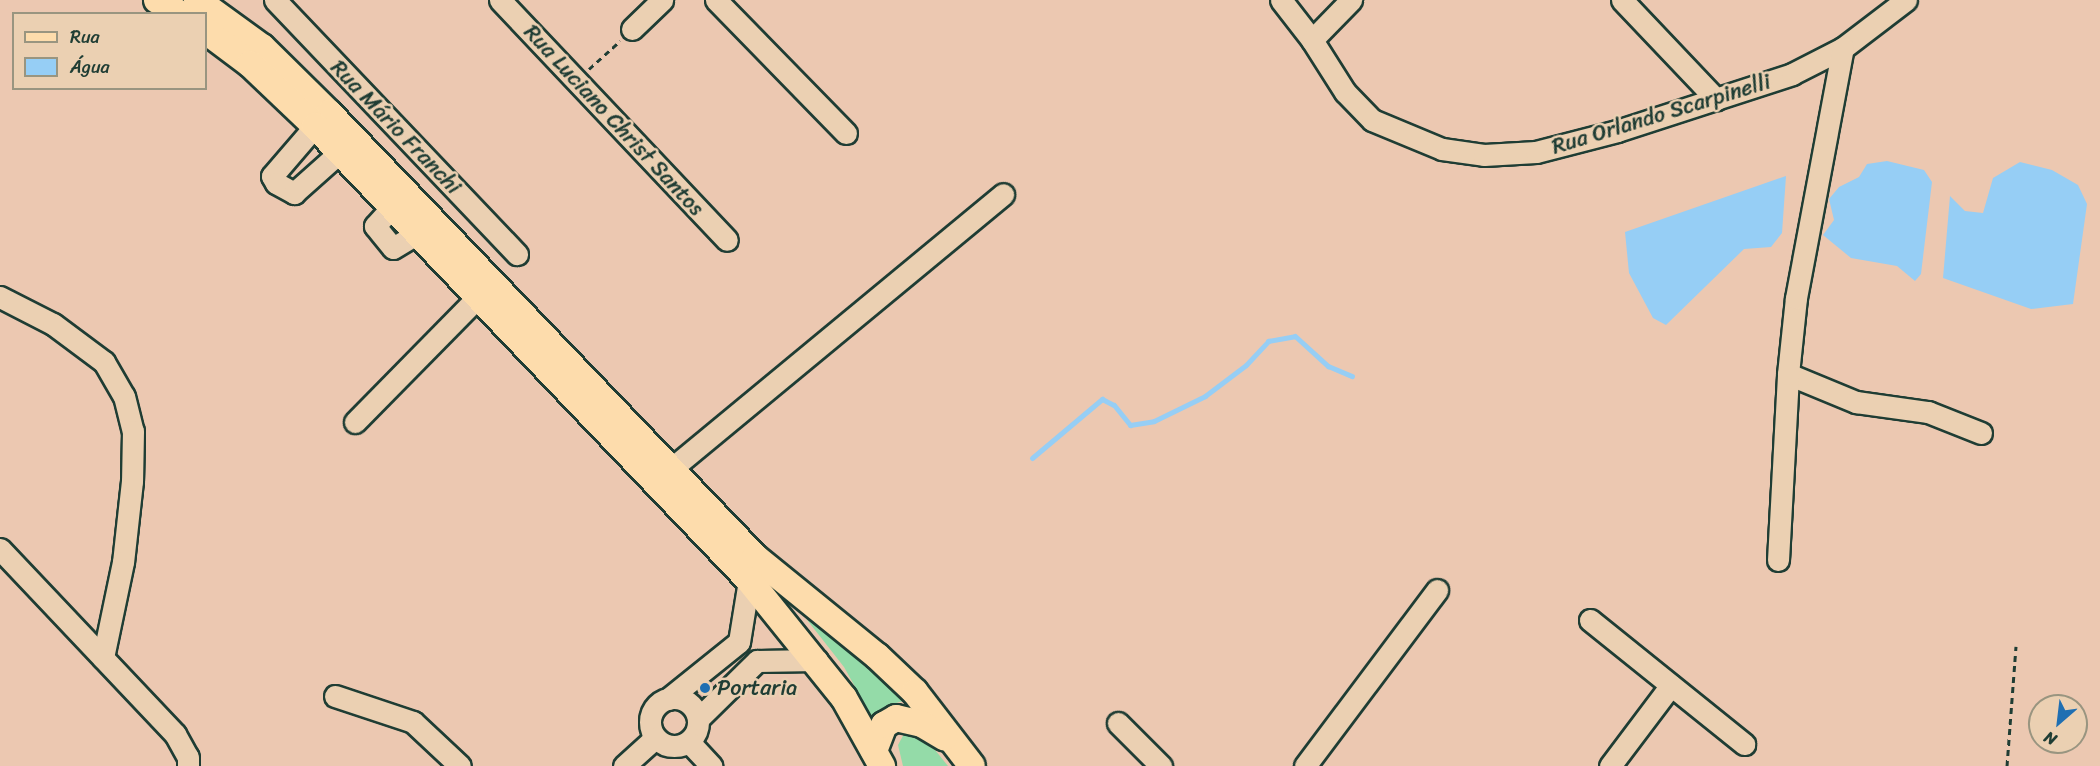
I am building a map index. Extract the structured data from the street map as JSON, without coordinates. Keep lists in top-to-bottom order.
{
  "streets": {
    "street": ["Rua Orlando Scarpinelli", "Rua Luciano Christ Santos", "Rua Mário Franchi"]
  },
  "places": ["Portaria"],
  "legend": ["Rua", "Água"],
  "north": "bottom left"
}
